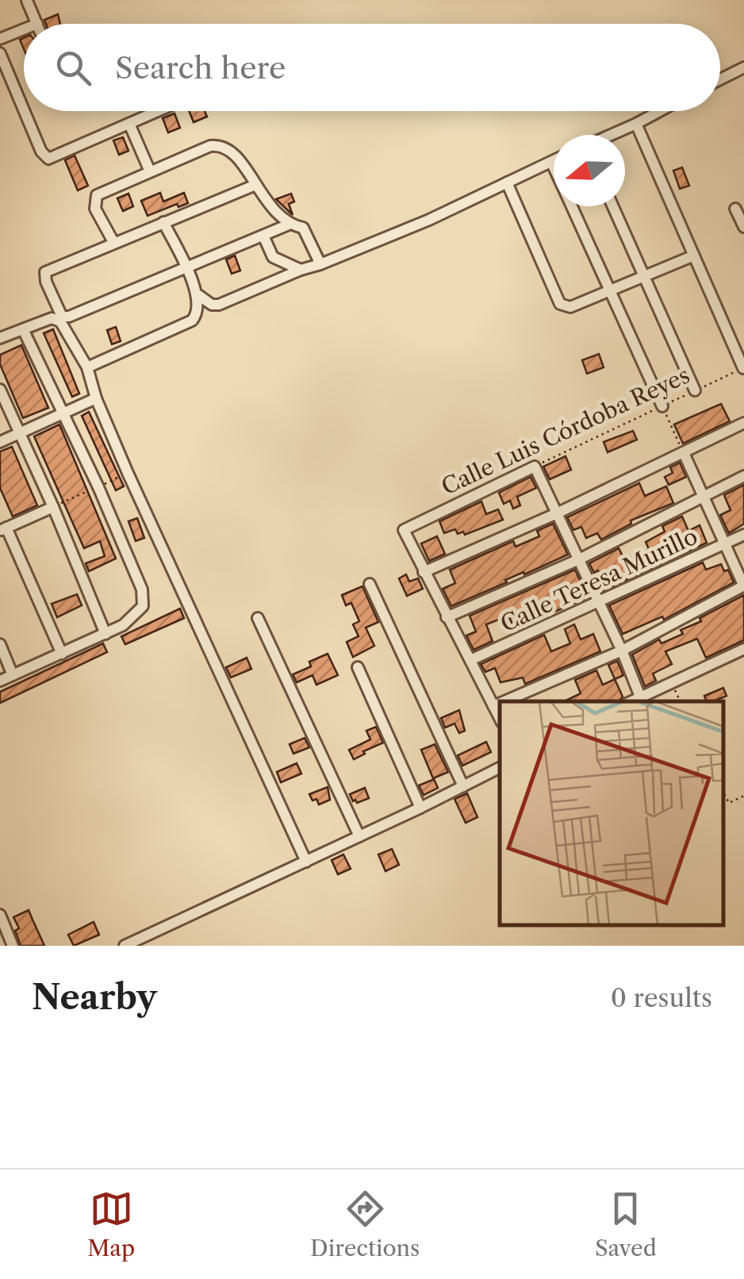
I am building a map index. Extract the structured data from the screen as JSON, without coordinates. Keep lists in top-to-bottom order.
{
  "streets": {
    "street": ["Calle Luis Córdoba Reyes", "Calle Teresa Murillo"]
  },
  "north": "left",
  "page": {
    "search": "Search here",
    "heading": ["Nearby", "0 results"],
    "nav": ["Map", "Directions", "Saved"]
  }
}
